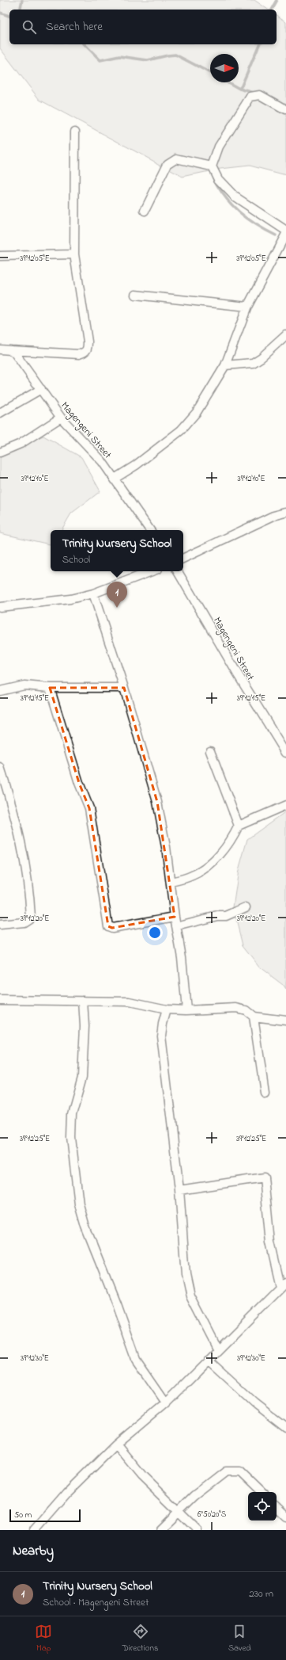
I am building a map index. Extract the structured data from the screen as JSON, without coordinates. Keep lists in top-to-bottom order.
{
  "streets": {
    "street": ["Magengeni Street"]
  },
  "scale_bar": "50 m",
  "north": "right",
  "page": {
    "search": "Search here",
    "popup": ["Trinity Nursery School", "School"],
    "pins": "1",
    "scale": "50 m",
    "heading": "Nearby",
    "list": [
      {
        "mark": "1",
        "name": "Trinity Nursery School",
        "note": "School · Magengeni Street",
        "value": "230 m"
      }
    ],
    "nav": ["Map", "Directions", "Saved"]
  },
  "coordinates": [
    "39°12'05\"E",
    "39°12'10\"E",
    "39°12'15\"E",
    "39°12'20\"E",
    "39°12'25\"E",
    "39°12'30\"E",
    "6°50'20\"S"
  ]
}
